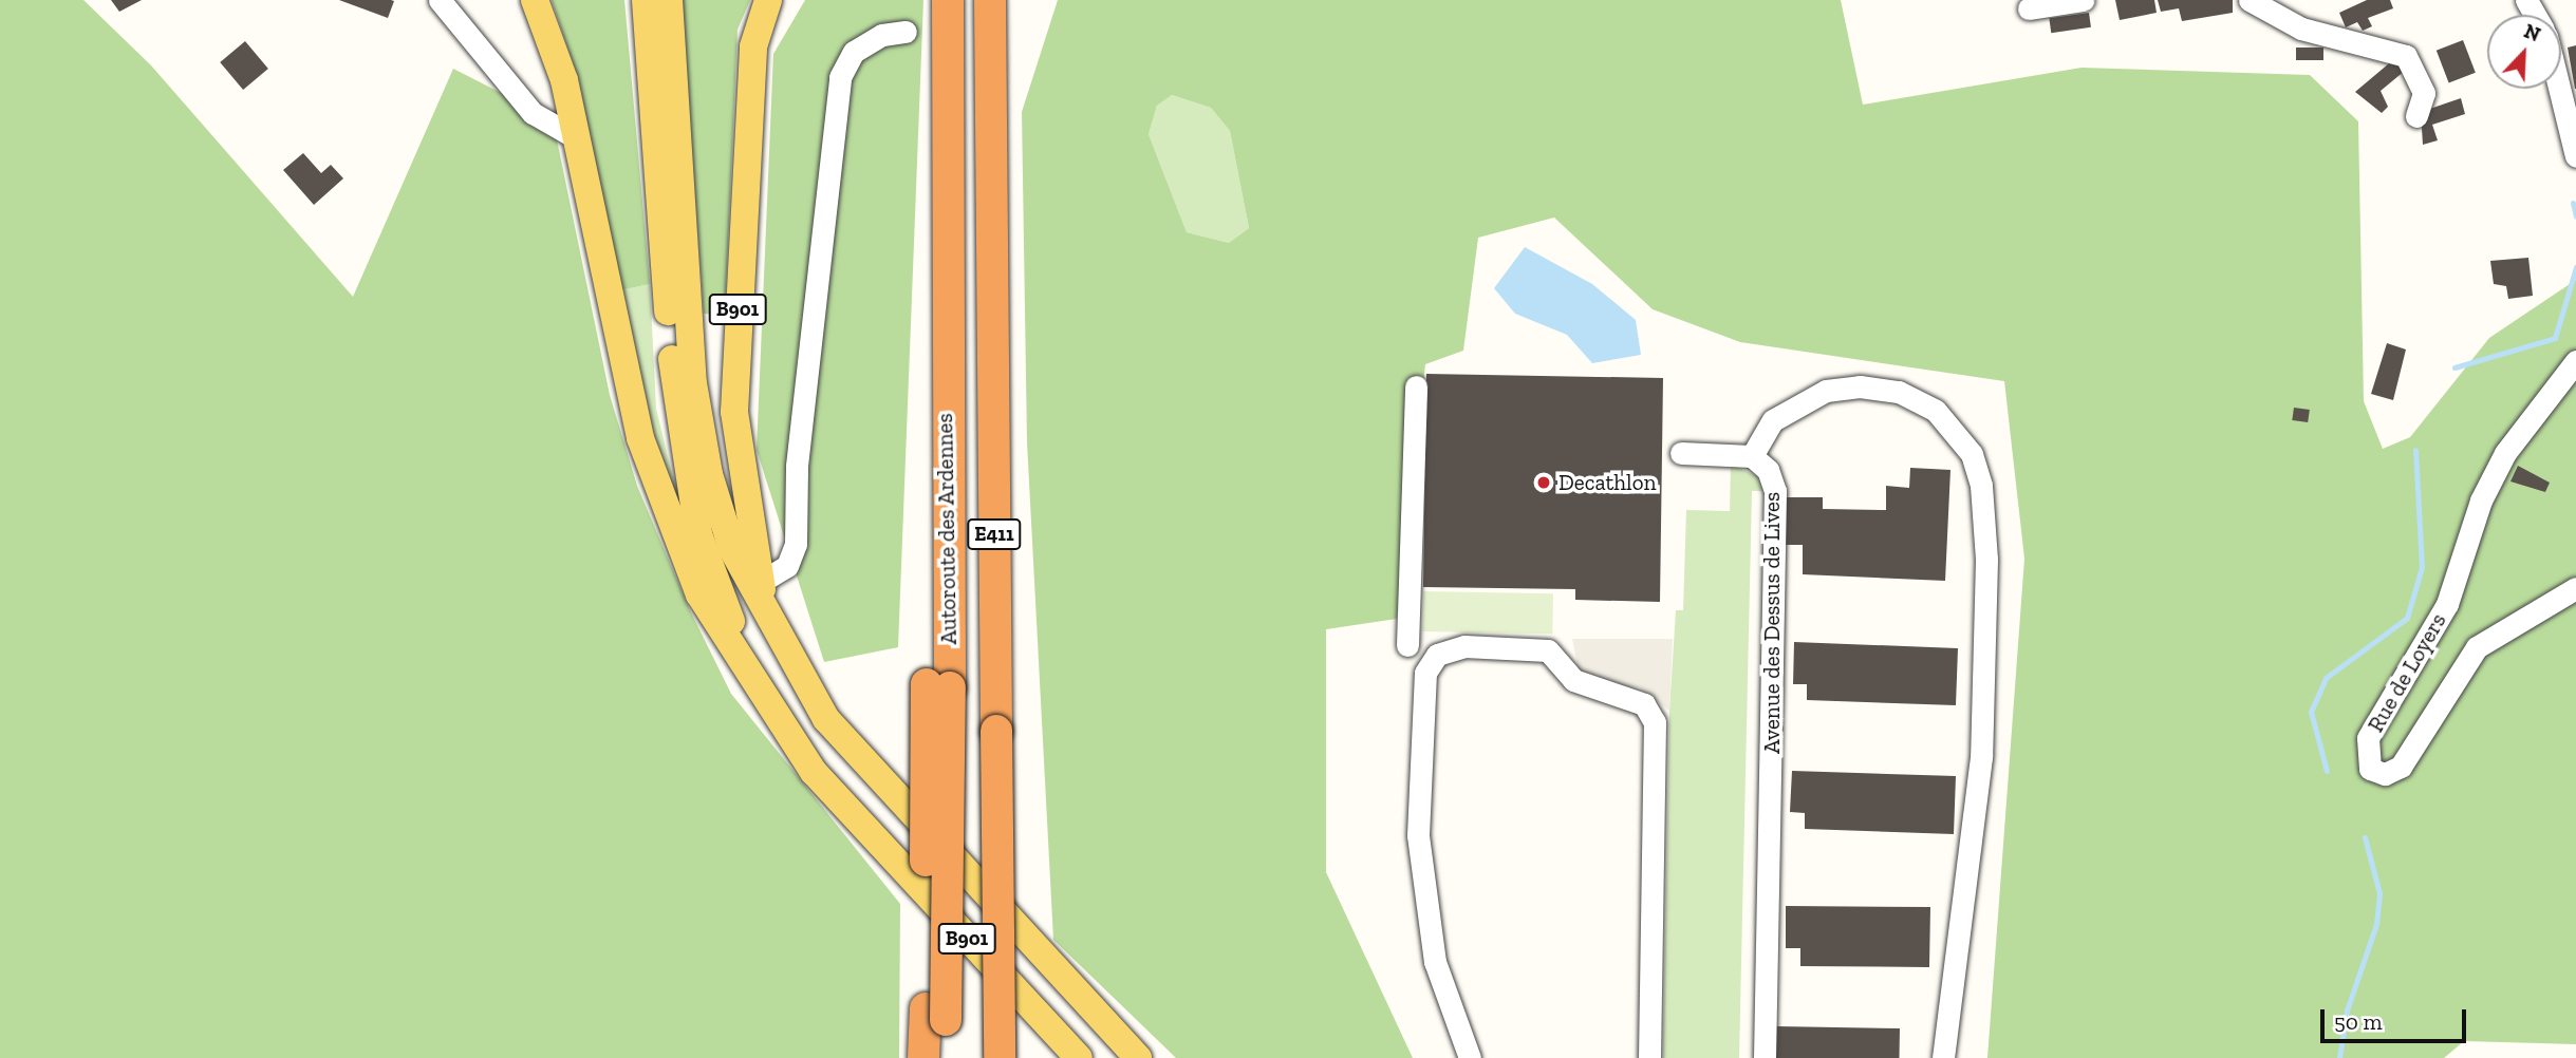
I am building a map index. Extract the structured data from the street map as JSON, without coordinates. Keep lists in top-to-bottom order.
{
  "streets": {
    "highway": ["Autoroute des Ardennes", "E411"],
    "main road": ["B901"],
    "street": ["Avenue des Dessus de Lives", "Rue de Loyers"]
  },
  "places": ["Decathlon"],
  "scale_bar": "50 m",
  "north": "top right"
}
